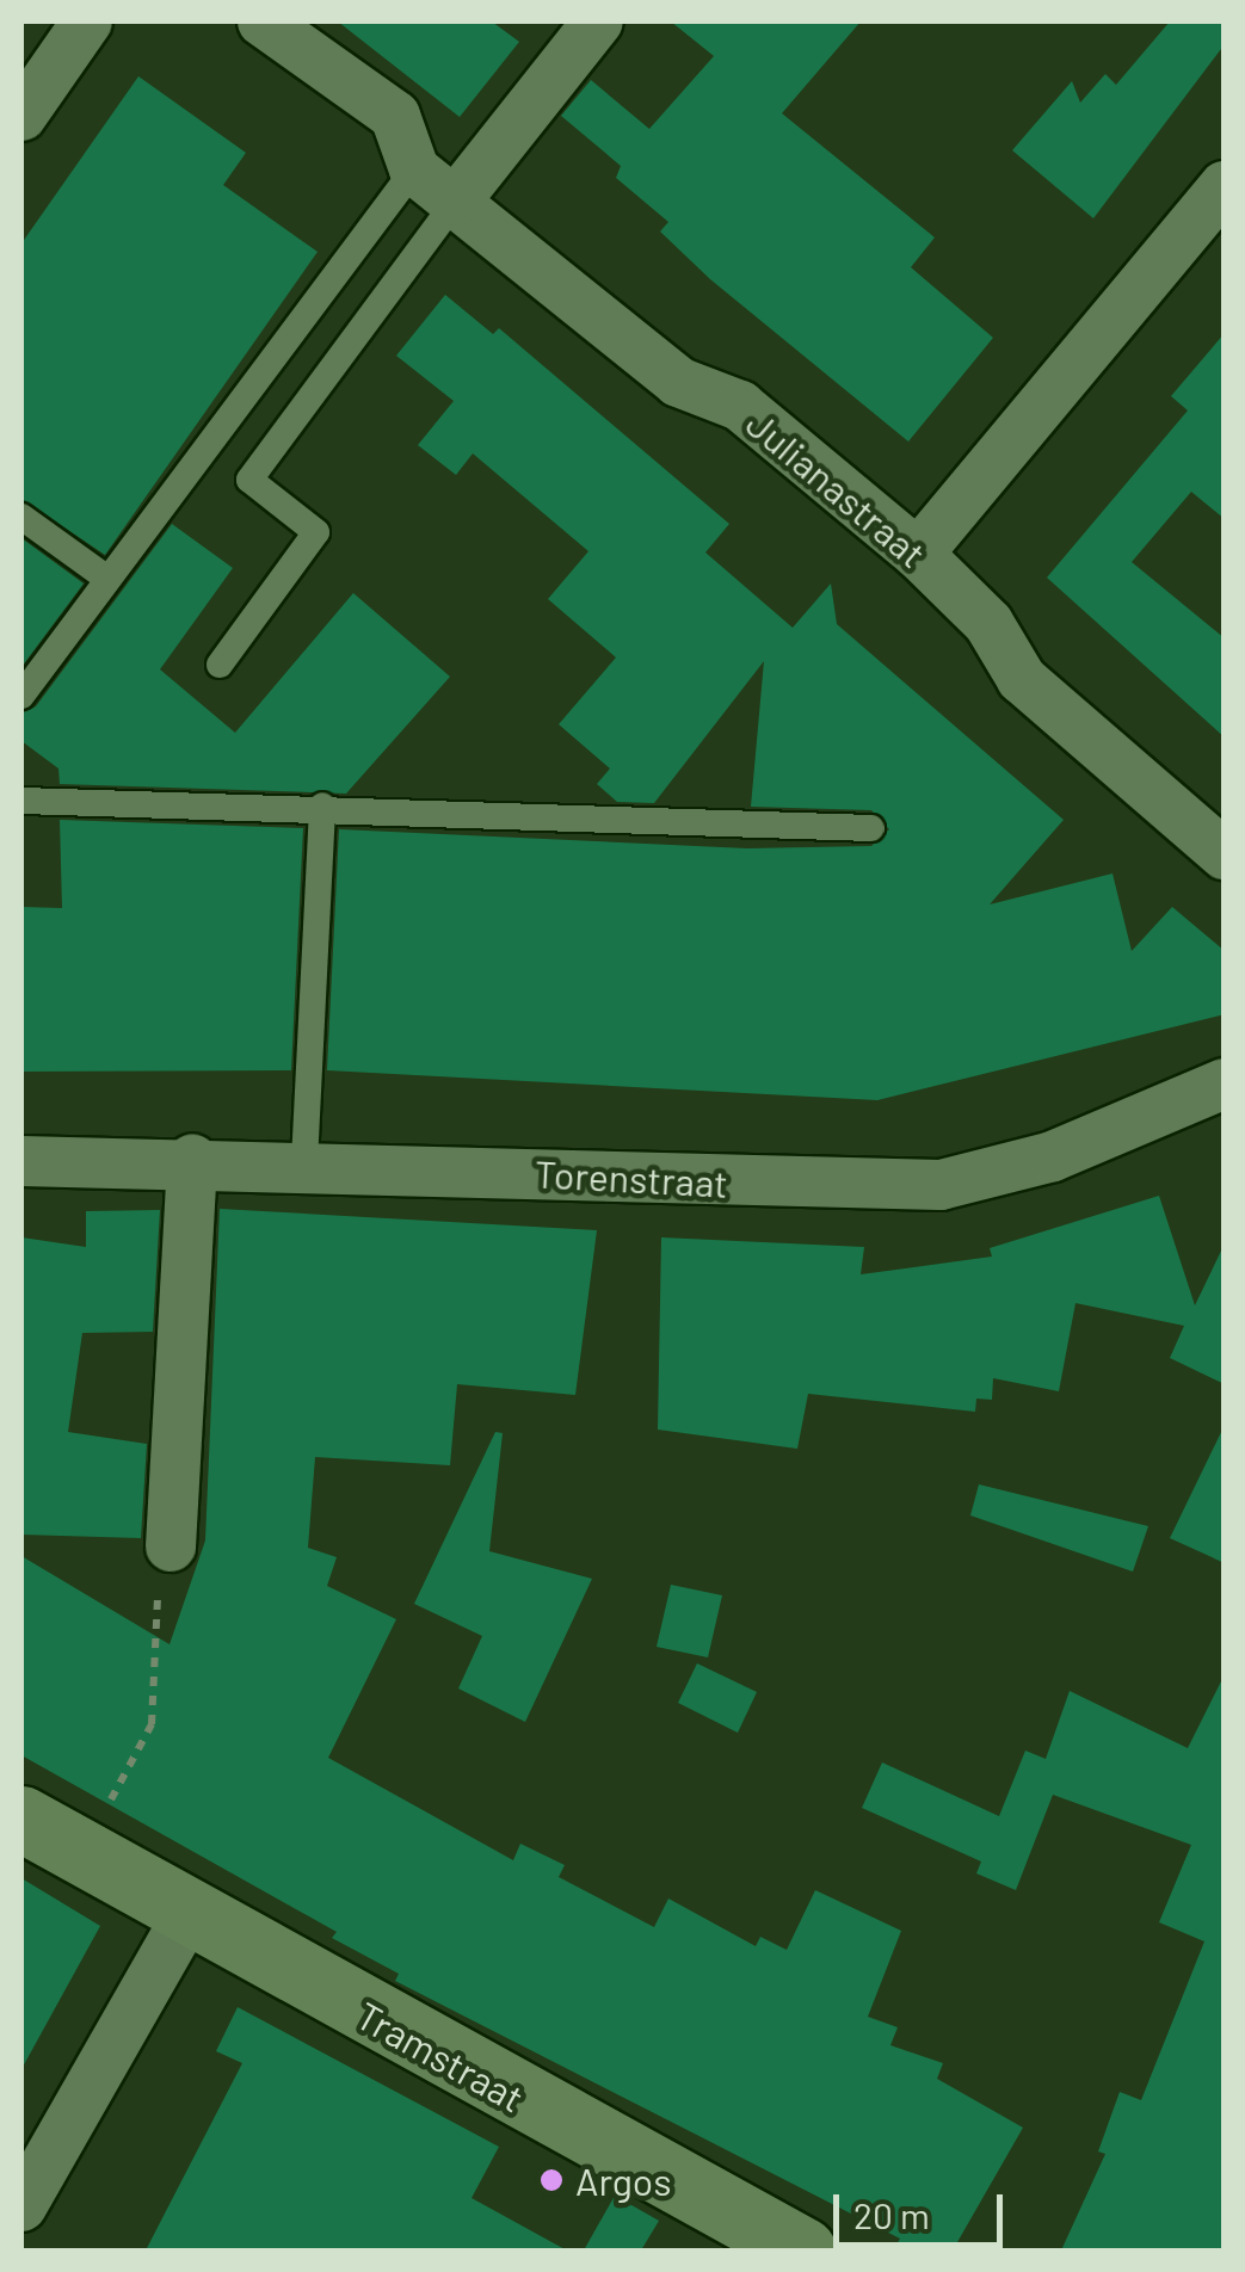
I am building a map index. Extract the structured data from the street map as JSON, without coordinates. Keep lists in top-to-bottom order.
{
  "streets": {
    "street": ["Julianastraat", "Torenstraat", "Tramstraat"]
  },
  "places": ["Argos"],
  "scale_bar": "20 m"
}
